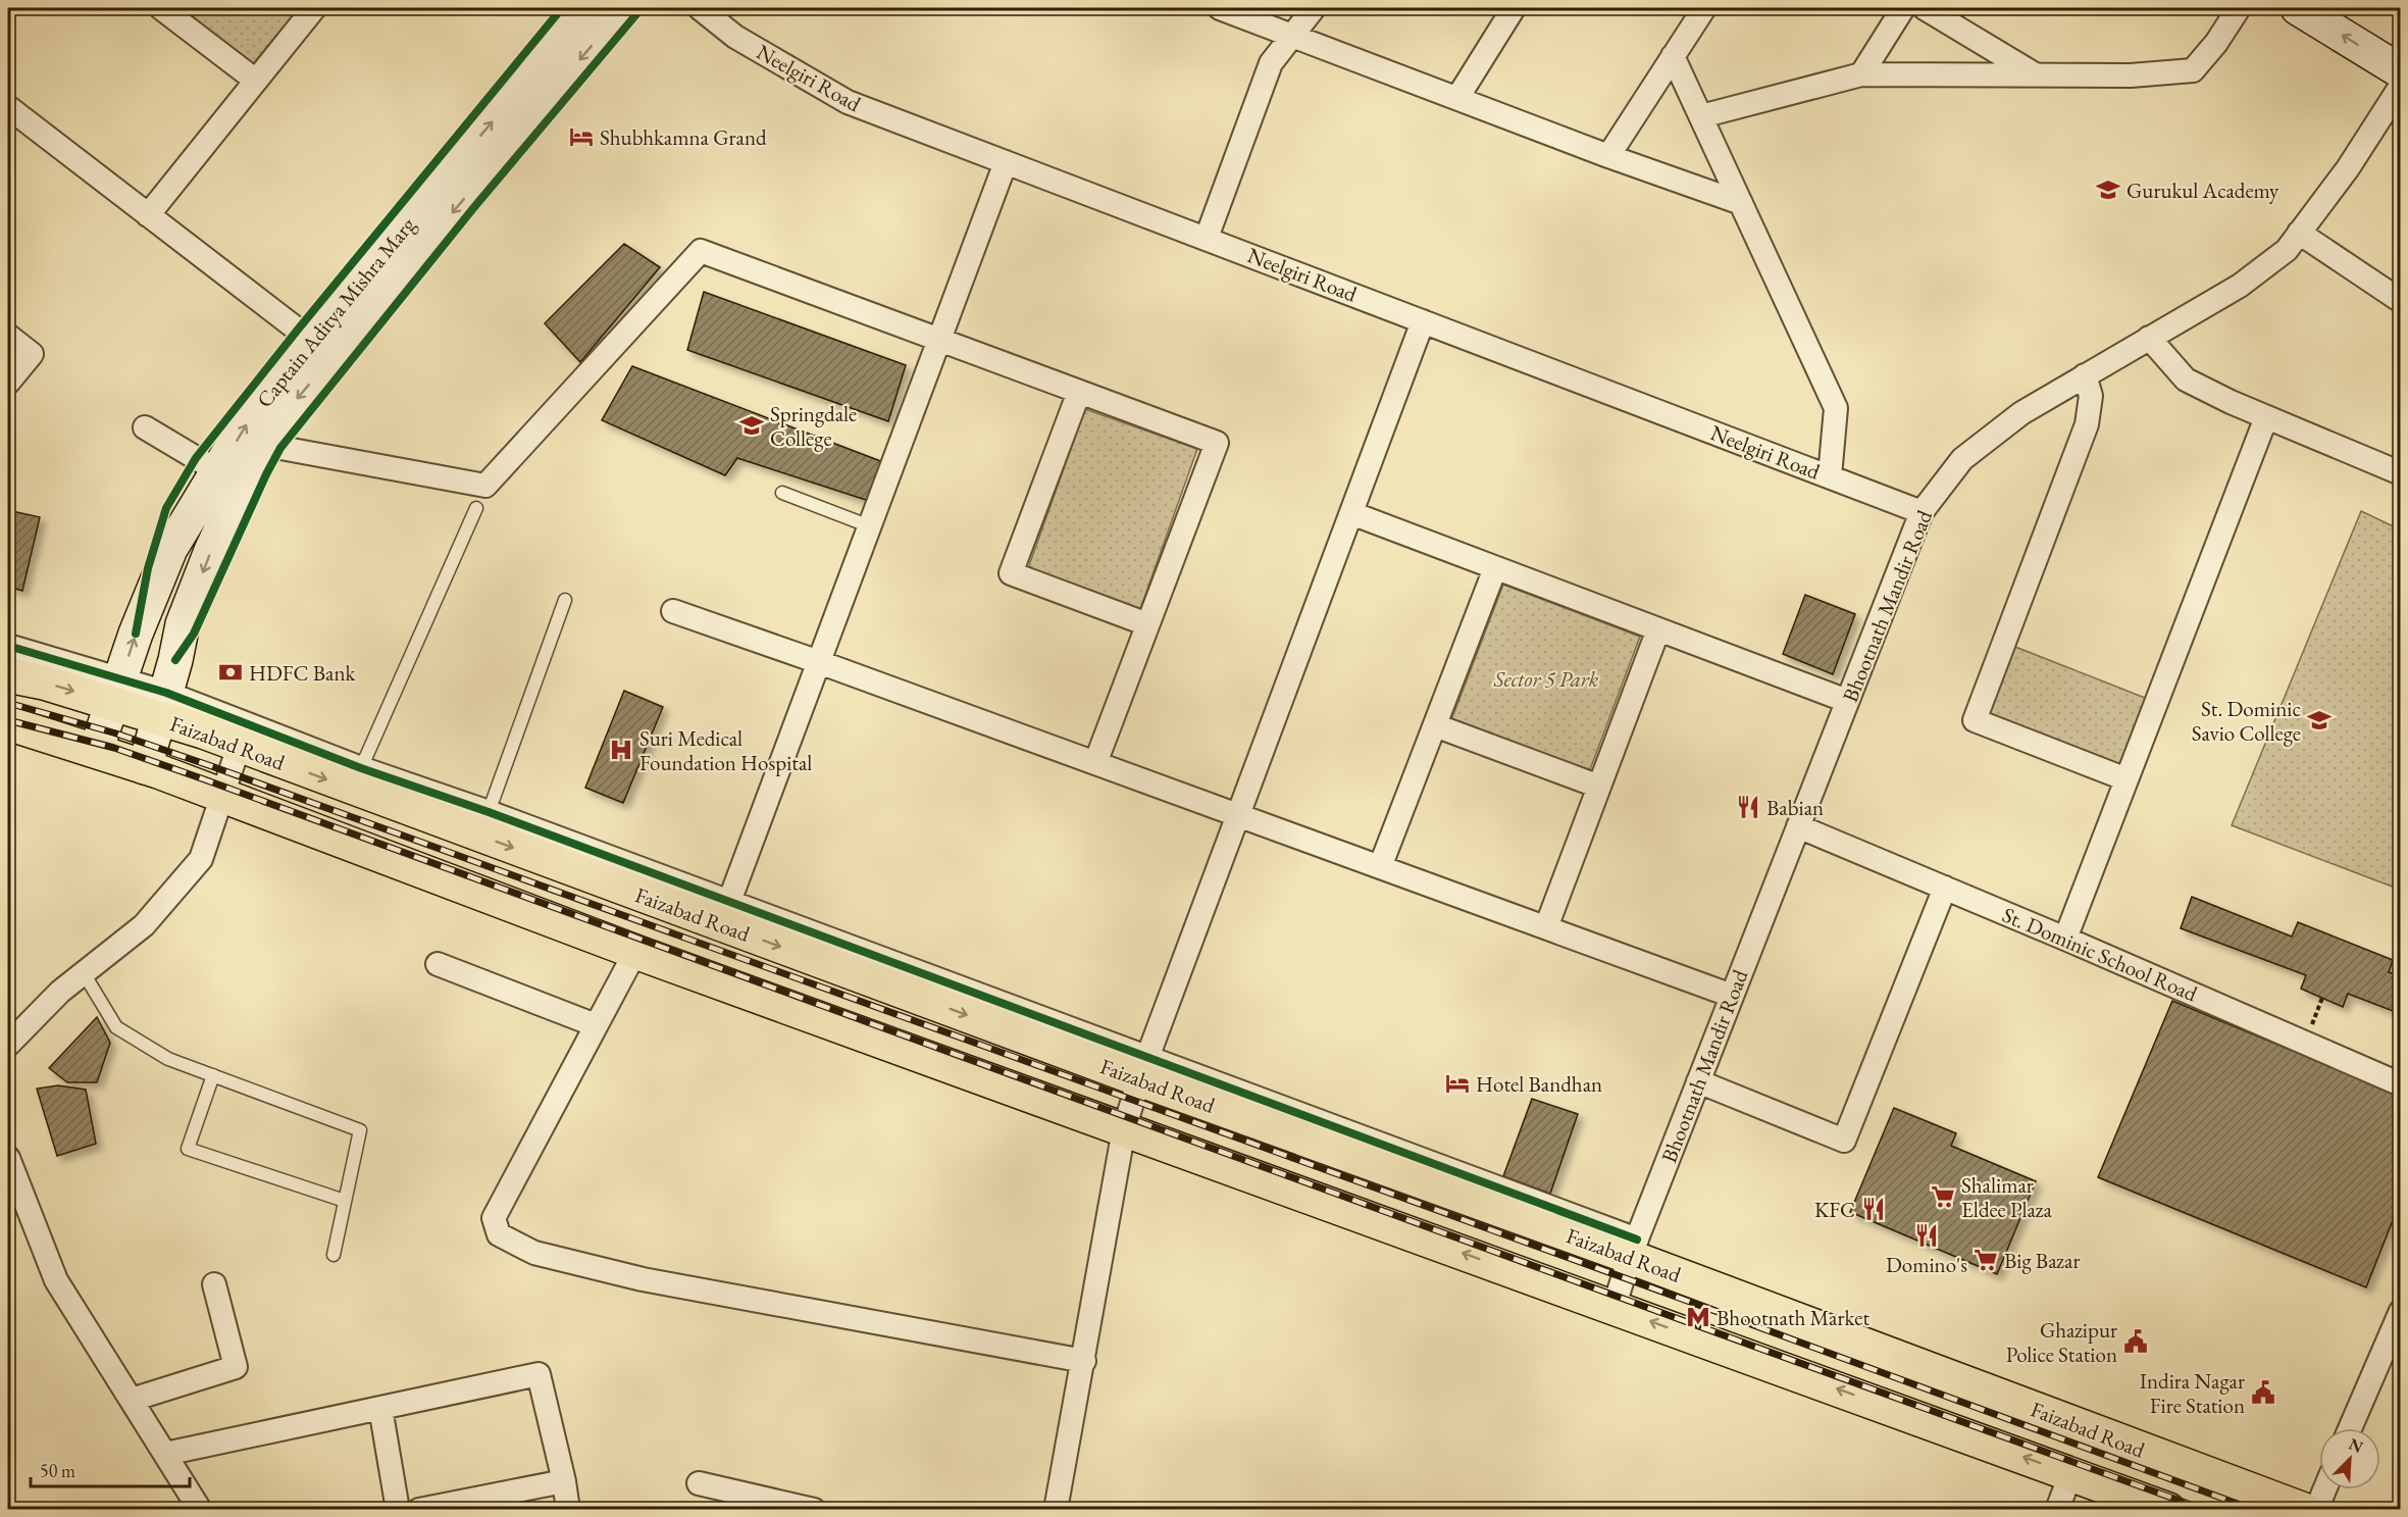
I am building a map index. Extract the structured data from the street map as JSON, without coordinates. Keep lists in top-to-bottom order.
{
  "streets": {
    "main road": ["Faizabad Road"],
    "street": [
      "Neelgiri Road",
      "Captain Aditya Mishra Marg",
      "Bhootnath Mandir Road",
      "St. Dominic School Road"
    ]
  },
  "crossings": [
    ["Neelgiri Road", "Bhootnath Mandir Road"],
    ["Captain Aditya Mishra Marg", "Faizabad Road"],
    ["Bhootnath Mandir Road", "Faizabad Road"],
    ["Bhootnath Mandir Road", "St. Dominic School Road"]
  ],
  "parks": ["Sector 5 Park"],
  "places": {
    "hotel": ["Shubhkamna Grand", "Hotel Bandhan"],
    "school or university": ["Gurukul Academy", "Springdale College", "St. Dominic Savio College"],
    "bank": ["HDFC Bank"],
    "hospital": ["Suri Medical Foundation Hospital"],
    "restaurant": ["Babian", "KFC", "Domino's"],
    "supermarket": ["Shalimar Eldee Plaza", "Big Bazar"],
    "metro station": ["Bhootnath Market"],
    "public building": ["Ghazipur Police Station", "Indira Nagar Fire Station"]
  },
  "scale_bar": "50 m",
  "north": "top right"
}
